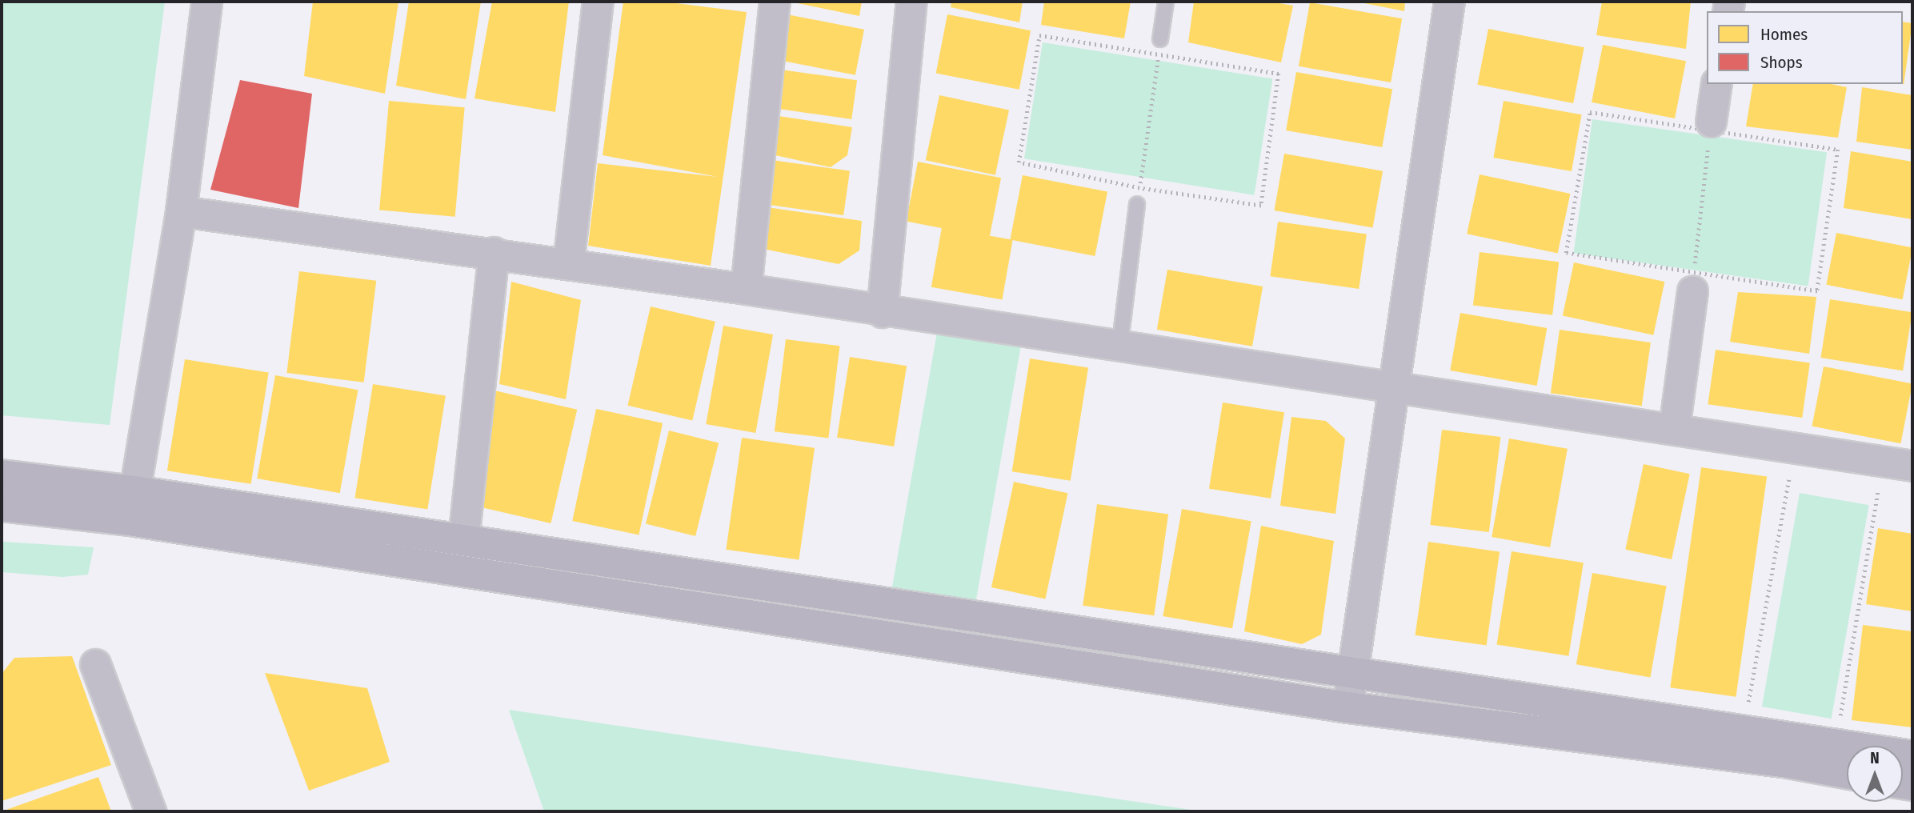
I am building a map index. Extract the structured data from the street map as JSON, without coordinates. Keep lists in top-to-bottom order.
{
  "legend": ["Homes", "Shops"],
  "north": "top"
}
